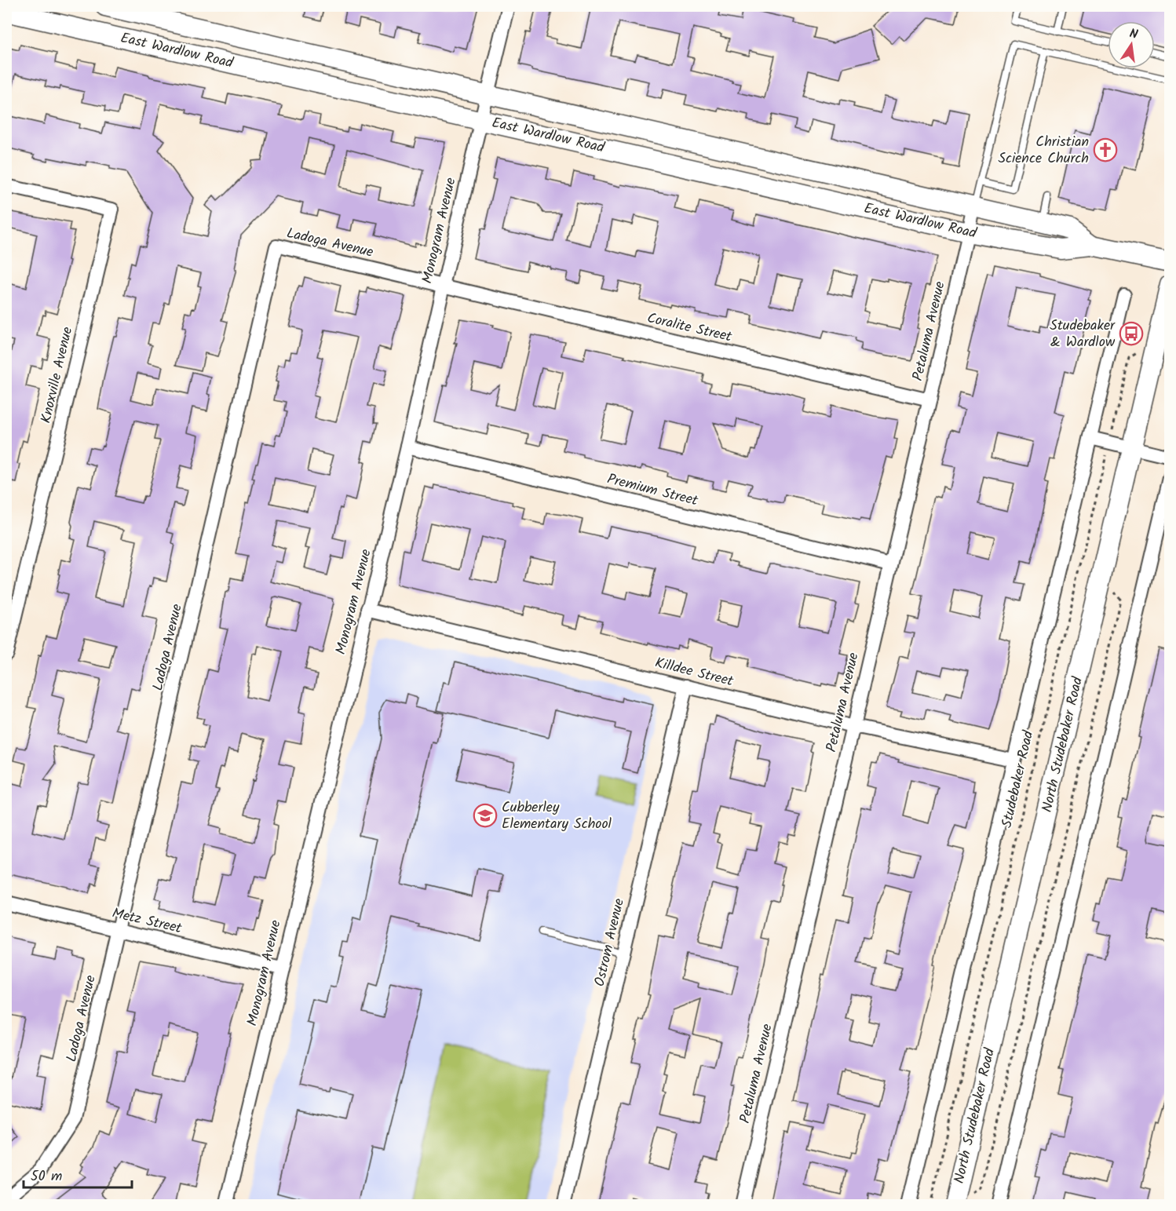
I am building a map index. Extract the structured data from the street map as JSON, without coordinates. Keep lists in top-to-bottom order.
{
  "streets": {
    "main road": ["East Wardlow Road", "North Studebaker Road"],
    "street": [
      "Monogram Avenue",
      "Ladoga Avenue",
      "Coralite Street",
      "Petaluma Avenue",
      "Knoxville Avenue",
      "Premium Street",
      "Killdee Street",
      "Metz Street",
      "Ostrom Avenue"
    ],
    "path": ["Studebaker Road"]
  },
  "crossings": [
    ["East Wardlow Road", "Monogram Avenue"],
    ["East Wardlow Road", "Petaluma Avenue"],
    ["Monogram Avenue", "Ladoga Avenue"],
    ["Monogram Avenue", "Coralite Street"],
    ["Monogram Avenue", "Premium Street"],
    ["Monogram Avenue", "Killdee Street"],
    ["Monogram Avenue", "Metz Street"],
    ["Ladoga Avenue", "Coralite Street"],
    ["Ladoga Avenue", "Metz Street"],
    ["Coralite Street", "Petaluma Avenue"],
    ["Petaluma Avenue", "Premium Street"],
    ["Petaluma Avenue", "Killdee Street"],
    ["Killdee Street", "Ostrom Avenue"]
  ],
  "places": {
    "church": ["Christian Science Church"],
    "bus stop": ["Studebaker & Wardlow"],
    "school or university": ["Cubberley Elementary School"]
  },
  "scale_bar": "50 m",
  "north": "top"
}
